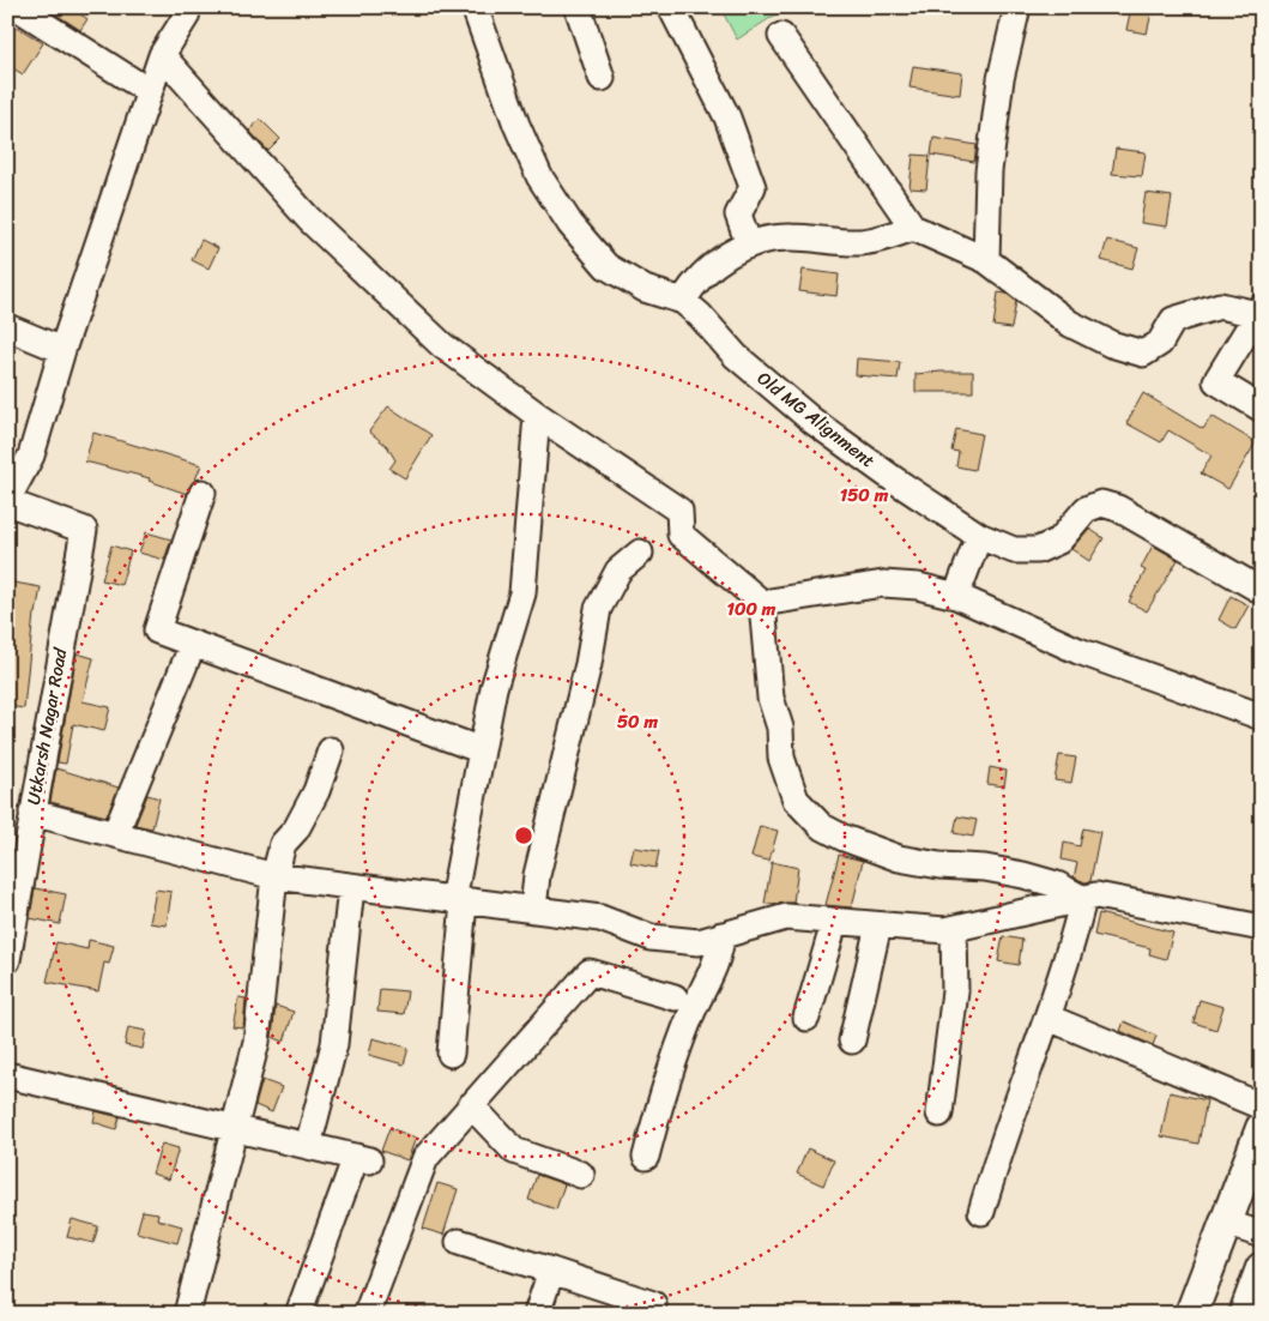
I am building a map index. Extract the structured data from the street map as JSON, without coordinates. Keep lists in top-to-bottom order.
{
  "streets": {
    "street": ["Old MG Alignment", "Utkarsh Nagar Road"]
  },
  "rings": ["150 m", "100 m", "50 m"]
}
